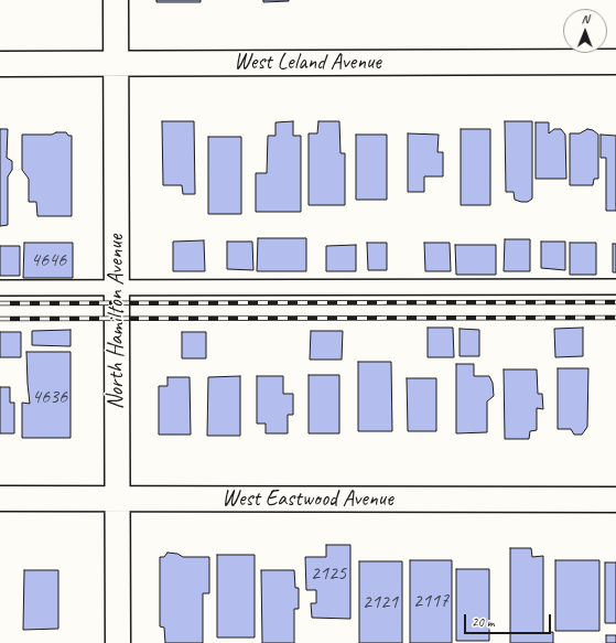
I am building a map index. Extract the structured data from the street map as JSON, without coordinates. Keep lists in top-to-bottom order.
{
  "streets": {
    "street": ["West Leland Avenue", "North Hamilton Avenue", "West Eastwood Avenue"]
  },
  "crossings": [
    ["West Leland Avenue", "North Hamilton Avenue"],
    ["North Hamilton Avenue", "West Eastwood Avenue"]
  ],
  "house_numbers": [
    "4646",
    "4636",
    "2125",
    "2117",
    "2121"
  ],
  "scale_bar": "20 m",
  "north": "top"
}
